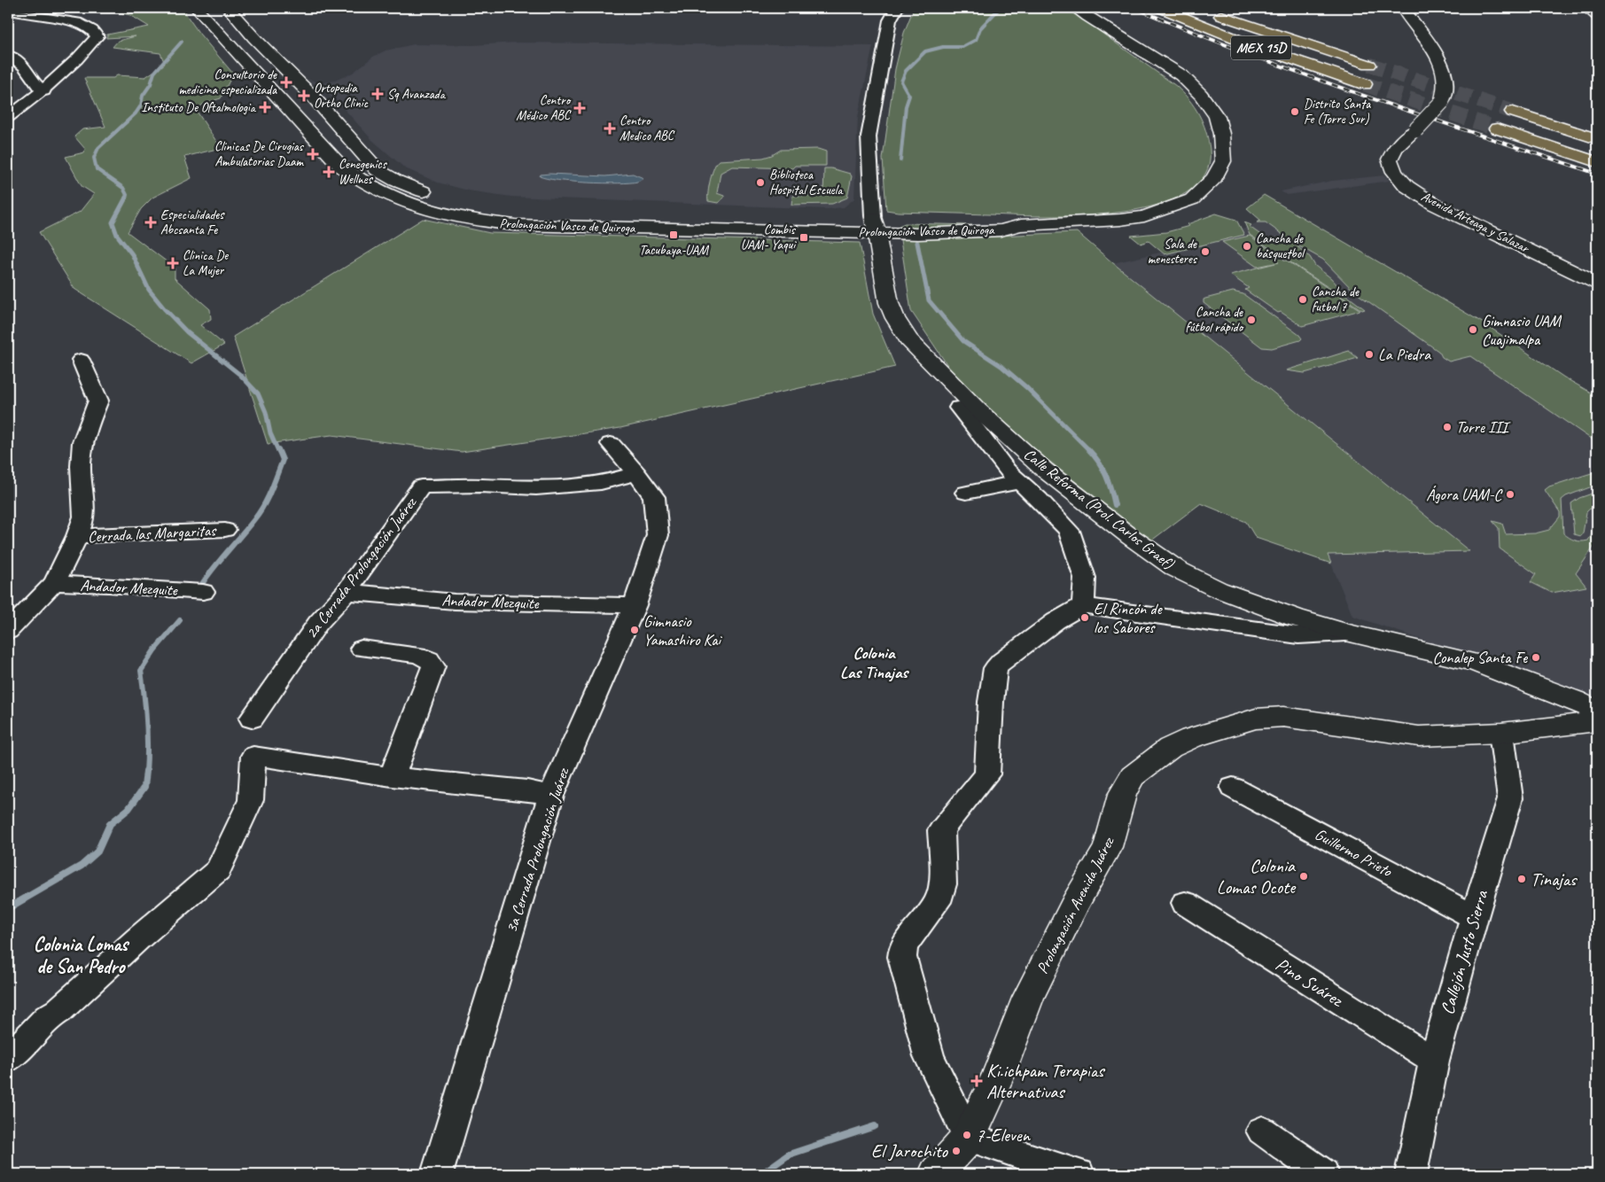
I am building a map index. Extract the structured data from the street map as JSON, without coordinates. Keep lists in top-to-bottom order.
{
  "streets": {
    "highway": ["MEX 15D"],
    "street": [
      "Avenida Arteaga y Salazar",
      "Prolongación Vasco de Quiroga",
      "Calle Reforma (Prol. Carlos Graef)",
      "Cerrada las Margaritas",
      "2a Cerrada Prolongación Juárez",
      "Andador Mezquite",
      "3a Cerrada Prolongación Juárez",
      "Guillermo Prieto",
      "Prolongación Avenida Juárez",
      "Callejón Justo Sierra",
      "Pino Suárez"
    ]
  },
  "crossings": [
    ["Prolongación Vasco de Quiroga", "Calle Reforma (Prol. Carlos Graef)"],
    ["2a Cerrada Prolongación Juárez", "Andador Mezquite"],
    ["2a Cerrada Prolongación Juárez", "3a Cerrada Prolongación Juárez"],
    ["Andador Mezquite", "3a Cerrada Prolongación Juárez"],
    ["Guillermo Prieto", "Callejón Justo Sierra"],
    ["Prolongación Avenida Juárez", "Callejón Justo Sierra"],
    ["Callejón Justo Sierra", "Pino Suárez"]
  ],
  "districts": ["Colonia Las Tinajas", "Colonia Lomas de San Pedro"],
  "places": {
    "health": [
      "Consultorio de medicina especializada",
      "Sq Avanzada",
      "Ortopedia Ortho Clinic",
      "Instituto De Oftalmologia",
      "Centro Médico ABC",
      "Centro Medico ABC",
      "Clinicas De Cirugias Ambulatorias Daam",
      "Cenegenics Wellnes",
      "Especialidades Abcsanta Fe",
      "Clinica De La Mujer",
      "Ki.ichpam Terapias Alternativas"
    ],
    "other": [
      "Distrito Santa Fe (Torre Sur)",
      "Biblioteca Hospital Escuela",
      "Cancha de básquetbol",
      "Sala de menesteres",
      "Cancha de futbol 7",
      "Cancha de fútbol rápido",
      "Gimnasio UAM Cuajimalpa",
      "La Piedra",
      "Torre III",
      "Ágora UAM-C",
      "El Rincón de los Sabores",
      "Gimnasio Yamashiro Kai",
      "Conalep Santa Fe",
      "Colonia Lomas Ocote",
      "Tinajas",
      "7-Eleven",
      "El Jarochito"
    ],
    "transit": ["Tacubaya-UAM", "Combis UAM- Yaqui"]
  }
}
